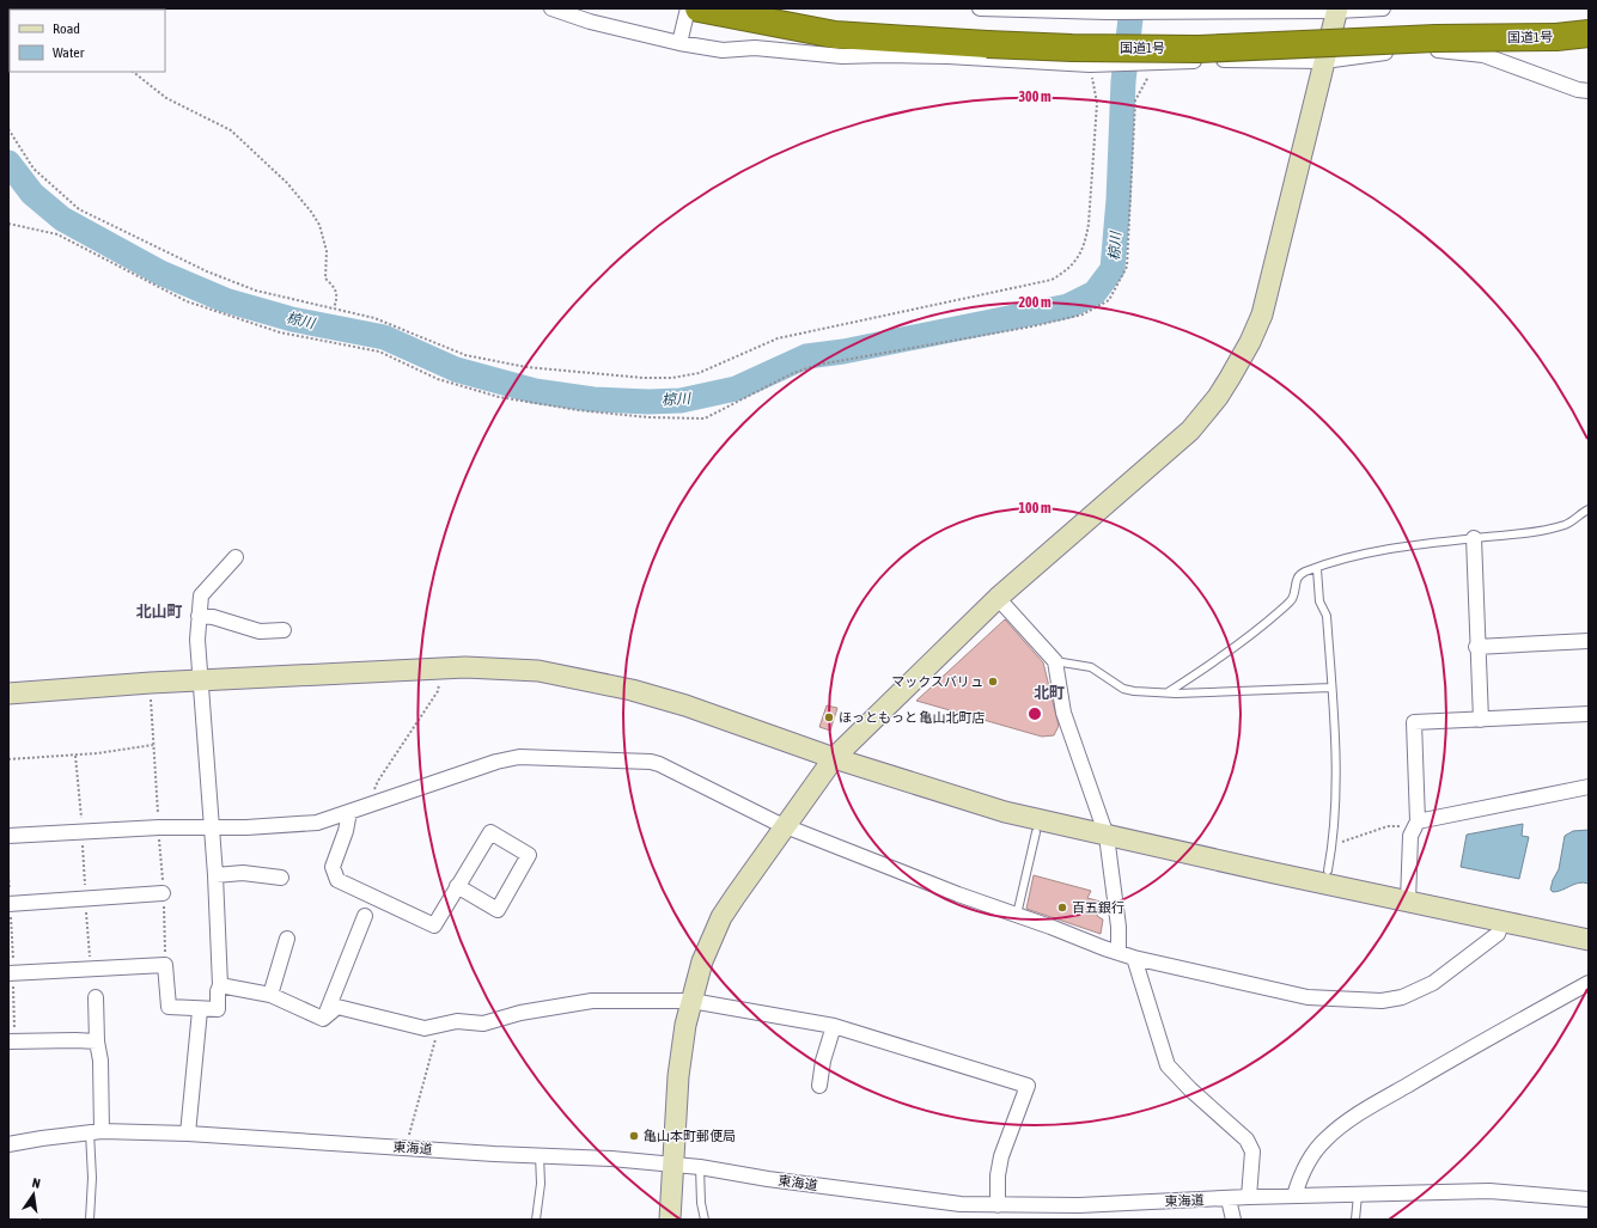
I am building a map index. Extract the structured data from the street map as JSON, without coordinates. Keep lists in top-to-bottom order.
{
  "streets": {
    "highway": ["国道1号"],
    "street": ["東海道"]
  },
  "districts": ["北山町", "北町"],
  "water": ["椋川"],
  "places": [
    "マックスバリュ",
    "ほっともっと 亀山北町店",
    "百五銀行",
    "亀山本町郵便局"
  ],
  "legend": ["Road", "Water"],
  "north": "top",
  "rings": ["300 m", "200 m", "100 m"]
}
